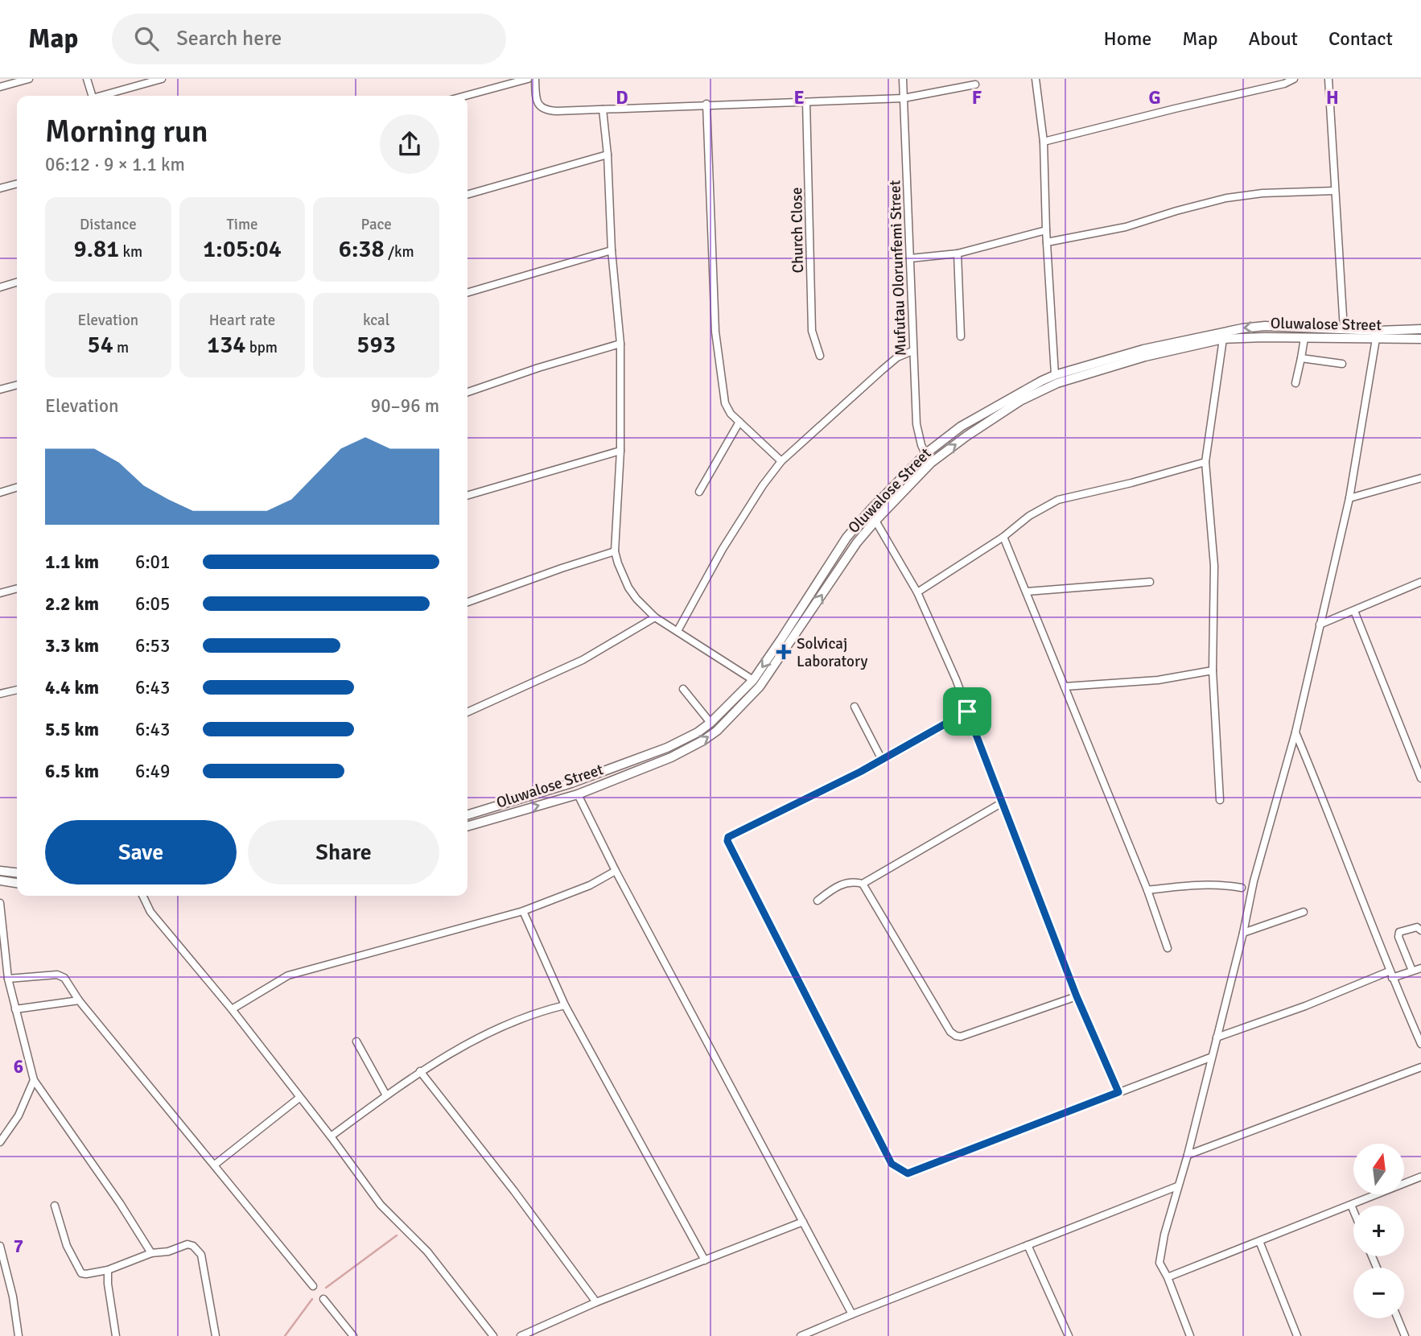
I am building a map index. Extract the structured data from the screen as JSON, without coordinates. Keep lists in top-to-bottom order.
{
  "streets": {
    "street": ["Church Close", "Mufutau Olorunfemi Street", "Oluwalose Street"]
  },
  "crossings": [
    ["Mufutau Olorunfemi Street", "Oluwalose Street"]
  ],
  "places": {
    "health": ["Solvicaj Laboratory"]
  },
  "north": "top",
  "page": {
    "header": "Map",
    "search": "Search here",
    "nav": [
      "Home",
      "Map",
      "About",
      "Contact"
    ],
    "heading": ["Morning run", "06:12 · 9 × 1.1 km"],
    "stats": [
      ["Distance", "9.81 km"],
      ["Time", "1:05:04"],
      ["Pace", "6:38 /km"],
      ["Elevation", "54 m"],
      ["Heart rate", "134 bpm"],
      ["kcal", "593"]
    ],
    "chart": ["Elevation", "90–96 m"],
    "list": [
      {
        "name": "1.1 km",
        "note": "6:01"
      },
      {
        "name": "2.2 km",
        "note": "6:05"
      },
      {
        "name": "3.3 km",
        "note": "6:53"
      },
      {
        "name": "4.4 km",
        "note": "6:43"
      },
      {
        "name": "5.5 km",
        "note": "6:43"
      },
      {
        "name": "6.5 km",
        "note": "6:49"
      }
    ],
    "buttons": ["Save", "Share"],
    "map_buttons": ["+", "−"]
  },
  "grid": {
    "columns": [
      "D",
      "E",
      "F",
      "G",
      "H"
    ],
    "rows": ["6", "7"]
  }
}
